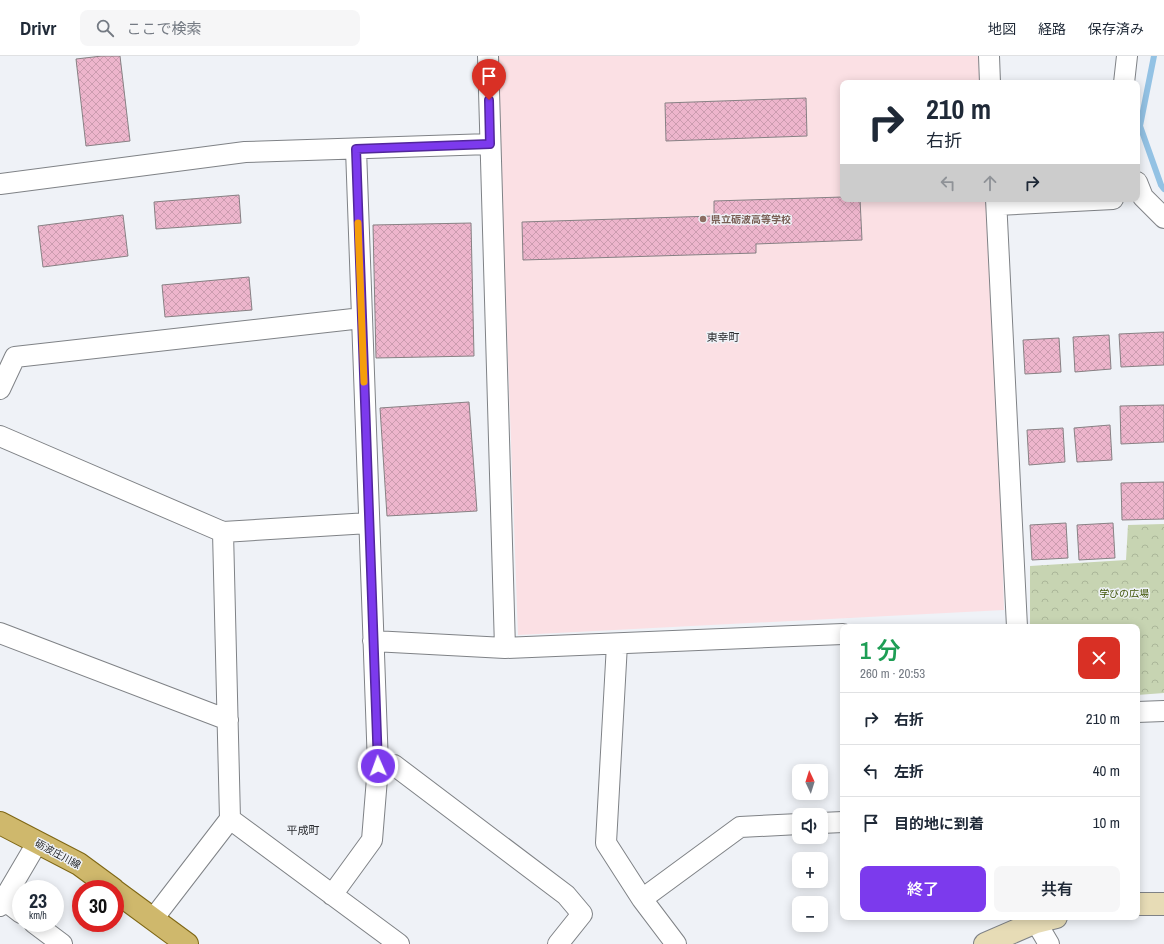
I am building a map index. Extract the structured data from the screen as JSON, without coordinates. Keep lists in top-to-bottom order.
{
  "streets": {
    "main road": ["砺波庄川線"]
  },
  "districts": ["東幸町", "平成町"],
  "parks": ["学びの広場"],
  "places": ["県立砺波高等学校"],
  "north": "top",
  "page": {
    "header": "Drivr",
    "search": "ここで検索",
    "nav": ["地図", "経路", "保存済み"],
    "turn": ["210 m", "右折"],
    "heading": ["1 分", "260 m · 20:53"],
    "list": [
      {
        "name": "右折",
        "value": "210 m"
      },
      {
        "name": "左折",
        "value": "40 m"
      },
      {
        "name": "目的地に到着",
        "value": "10 m"
      }
    ],
    "map_buttons": ["+", "−"],
    "buttons": ["終了", "共有"],
    "speed": "23 km/h",
    "limit": "30"
  }
}
